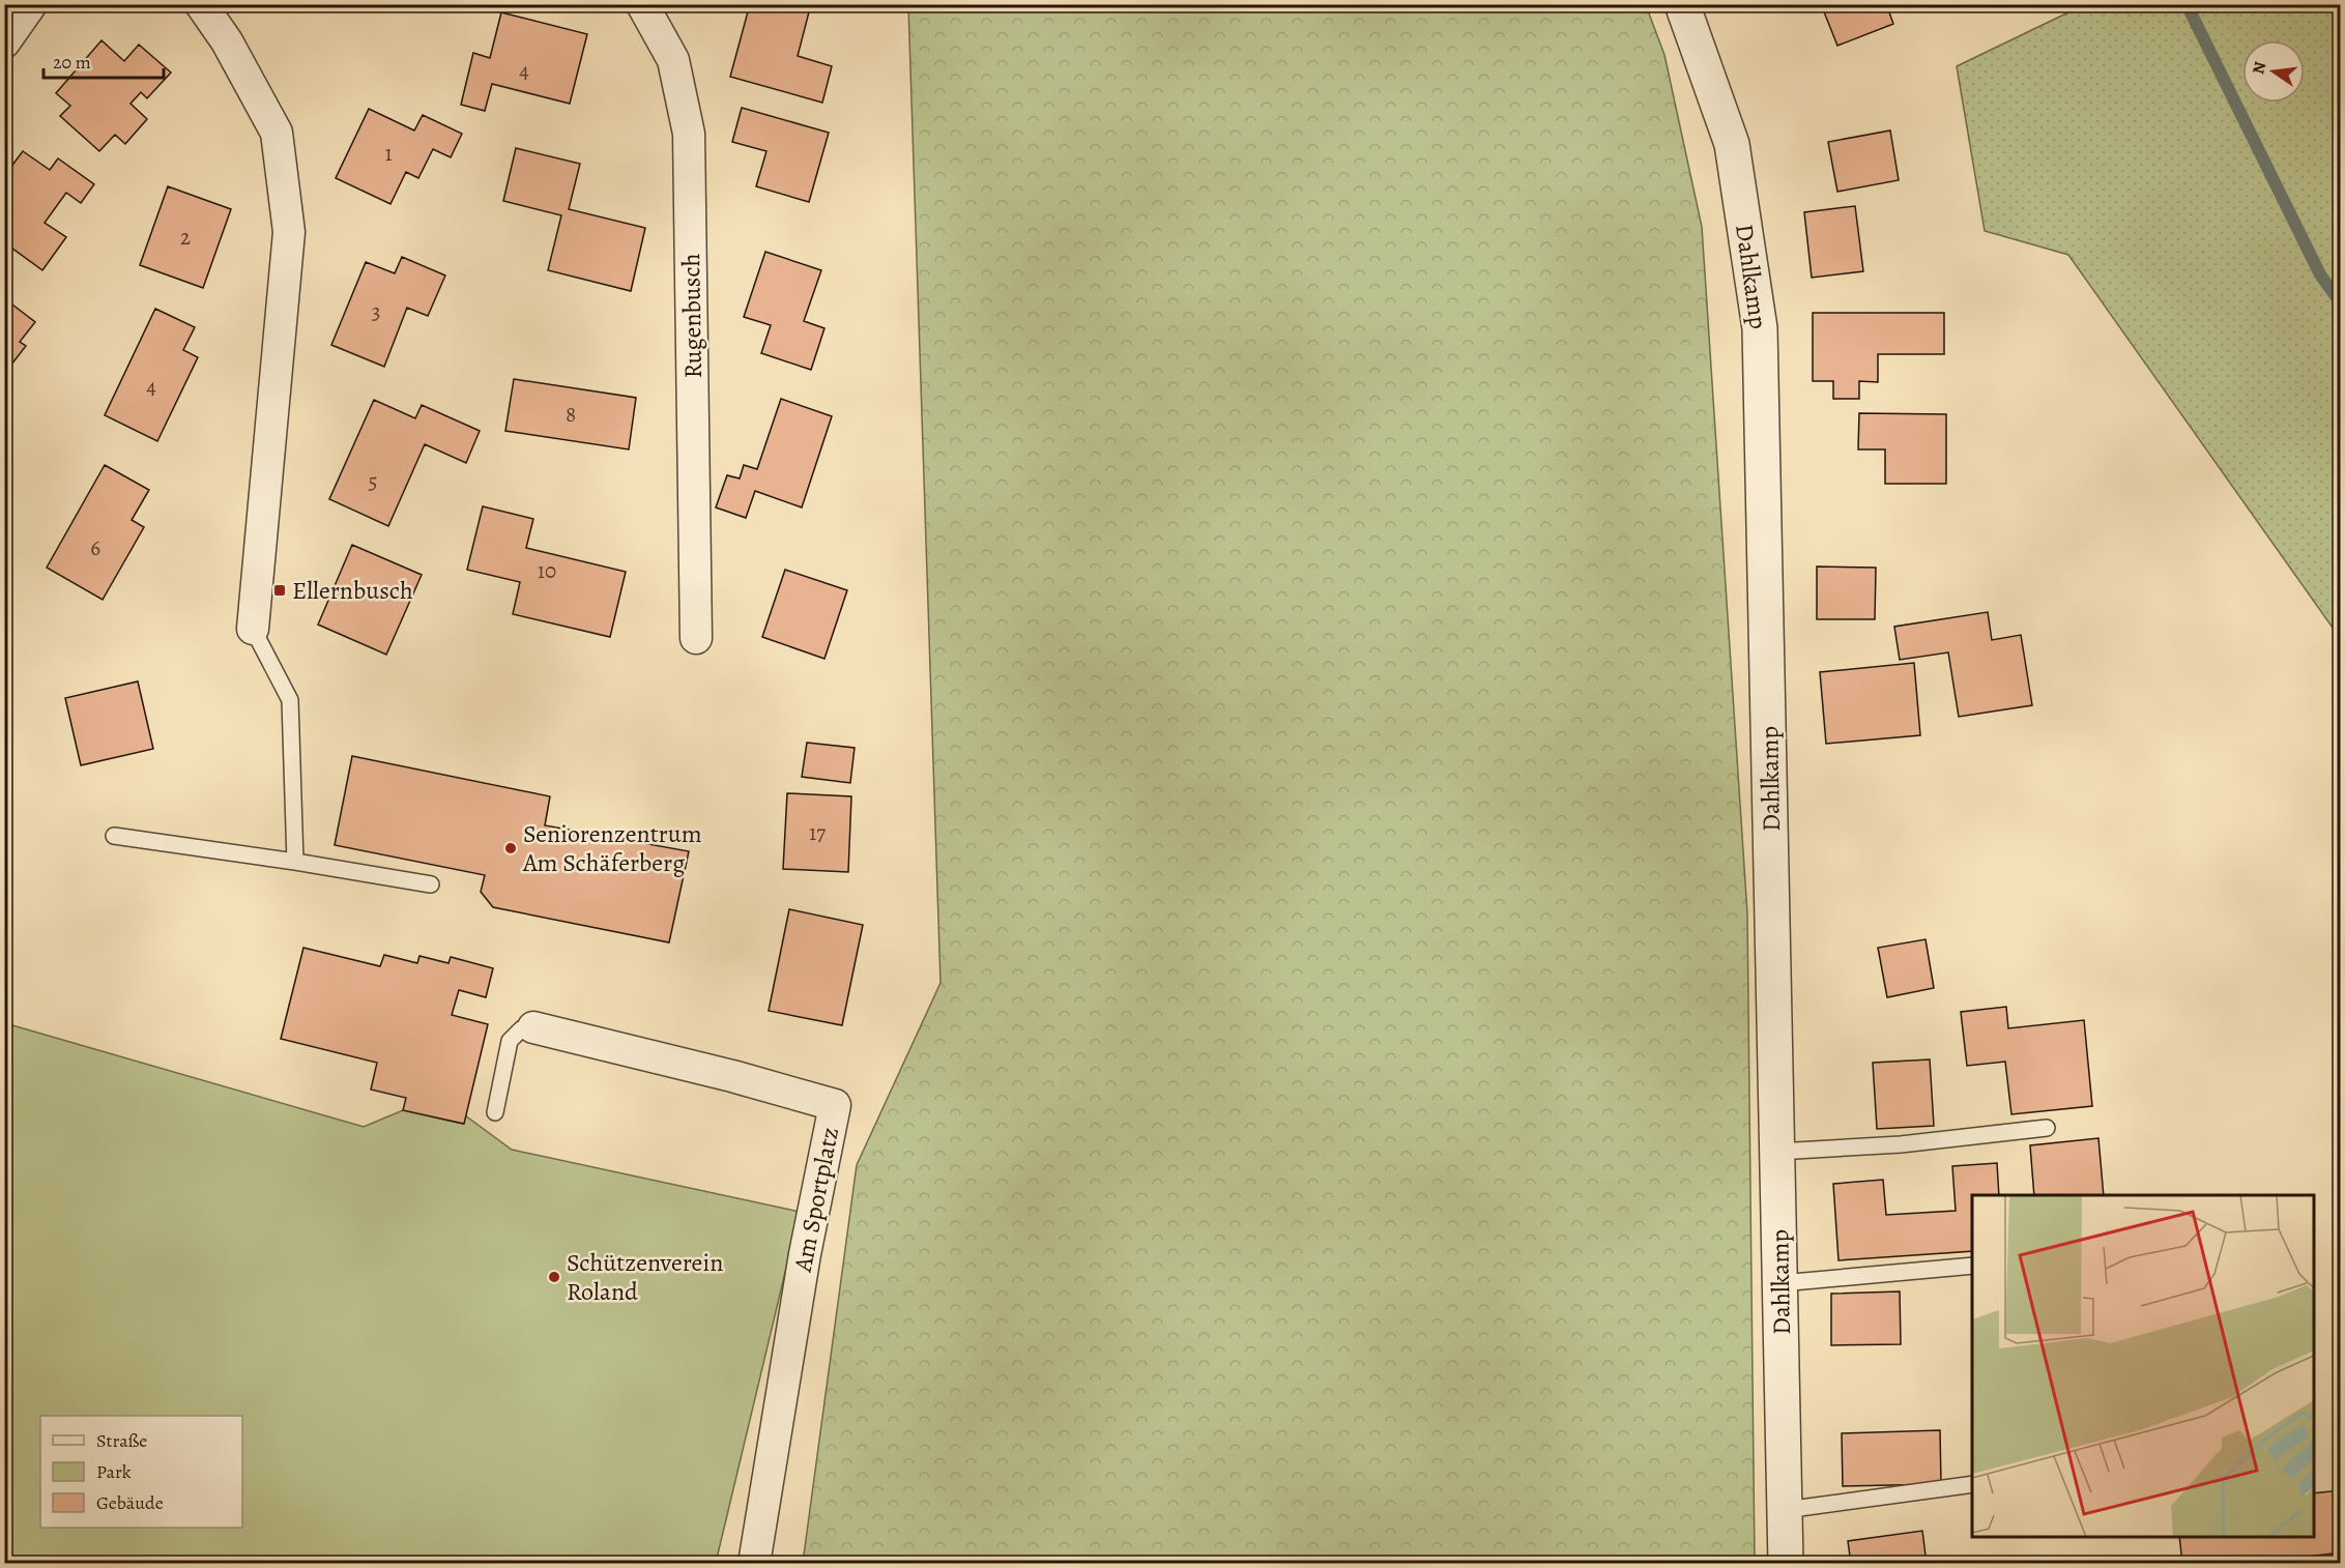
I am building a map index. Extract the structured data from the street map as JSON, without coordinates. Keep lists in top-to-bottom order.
{
  "streets": {
    "street": ["Dahlkamp", "Rugenbusch", "Am Sportplatz"]
  },
  "places": {
    "transit": ["Ellernbusch"],
    "other": ["Seniorenzentrum Am Schäferberg", "Schützenverein Roland"]
  },
  "house_numbers": [
    "4",
    "1",
    "2",
    "3",
    "4",
    "8",
    "5",
    "6",
    "10",
    "17"
  ],
  "legend": ["Straße", "Park", "Gebäude"],
  "scale_bar": "20 m",
  "north": "left"
}
